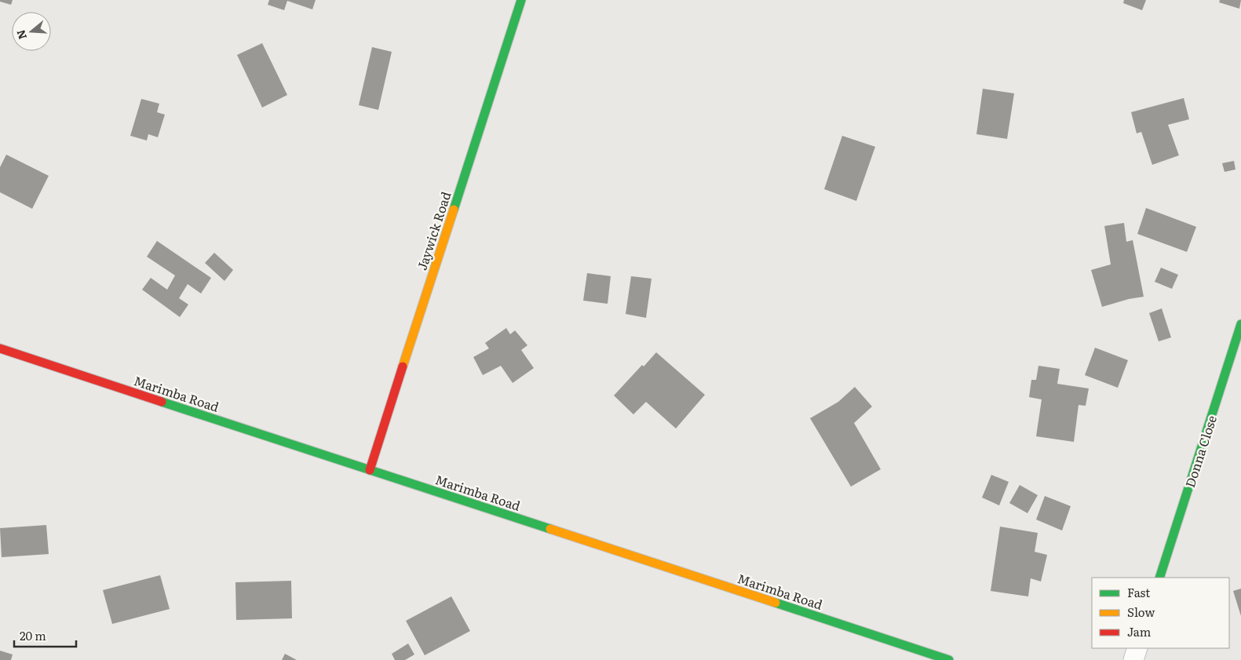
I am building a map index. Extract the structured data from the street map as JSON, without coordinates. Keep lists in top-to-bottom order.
{
  "streets": {
    "street": ["Jaywick Road", "Marimba Road", "Donna Close"]
  },
  "crossings": [
    ["Jaywick Road", "Marimba Road"]
  ],
  "legend": ["Fast", "Slow", "Jam"],
  "scale_bar": "20 m",
  "north": "left"
}
